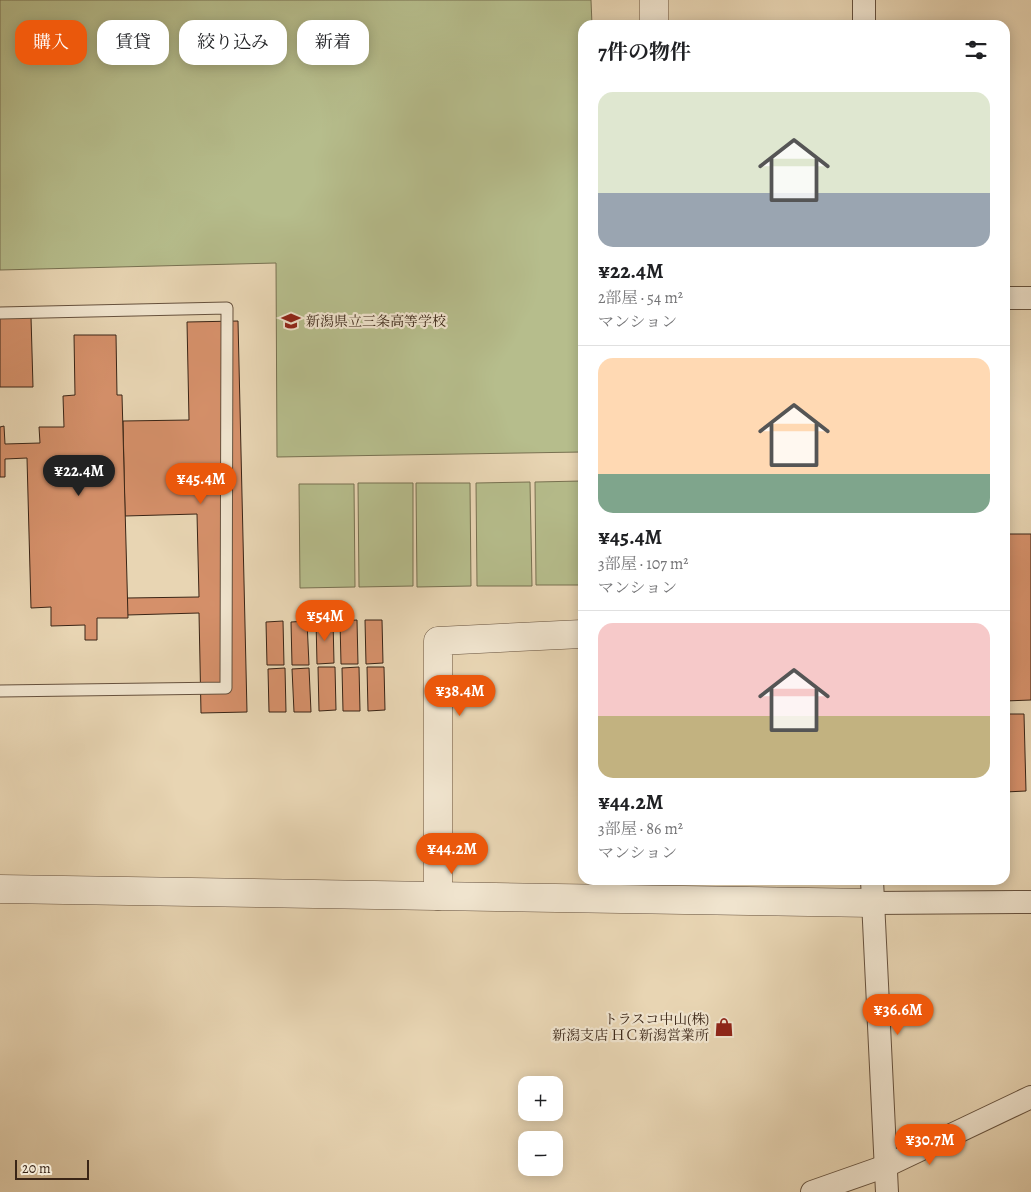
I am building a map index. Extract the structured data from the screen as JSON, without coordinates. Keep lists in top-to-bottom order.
{
  "places": {
    "school or university": ["新潟県立三条高等学校"],
    "shop": ["トラスコ中山(株) 新潟支店 ＨＣ新潟営業所"]
  },
  "scale_bar": "20 m",
  "page": {
    "chip": [
      "購入",
      "賃貸",
      "絞り込み",
      "新着"
    ],
    "heading": "7件の物件",
    "list": [
      {
        "name": "¥22.4M",
        "note": "2部屋 · 54 m² · マンション"
      },
      {
        "name": "¥45.4M",
        "note": "3部屋 · 107 m² · マンション"
      },
      {
        "name": "¥44.2M",
        "note": "3部屋 · 86 m² · マンション"
      }
    ],
    "price": [
      "¥22.4M",
      "¥45.4M",
      "¥54M",
      "¥38.4M",
      "¥44.2M",
      "¥36.6M",
      "¥30.7M"
    ],
    "map_buttons": ["+", "−"],
    "scale": "20 m"
  }
}
